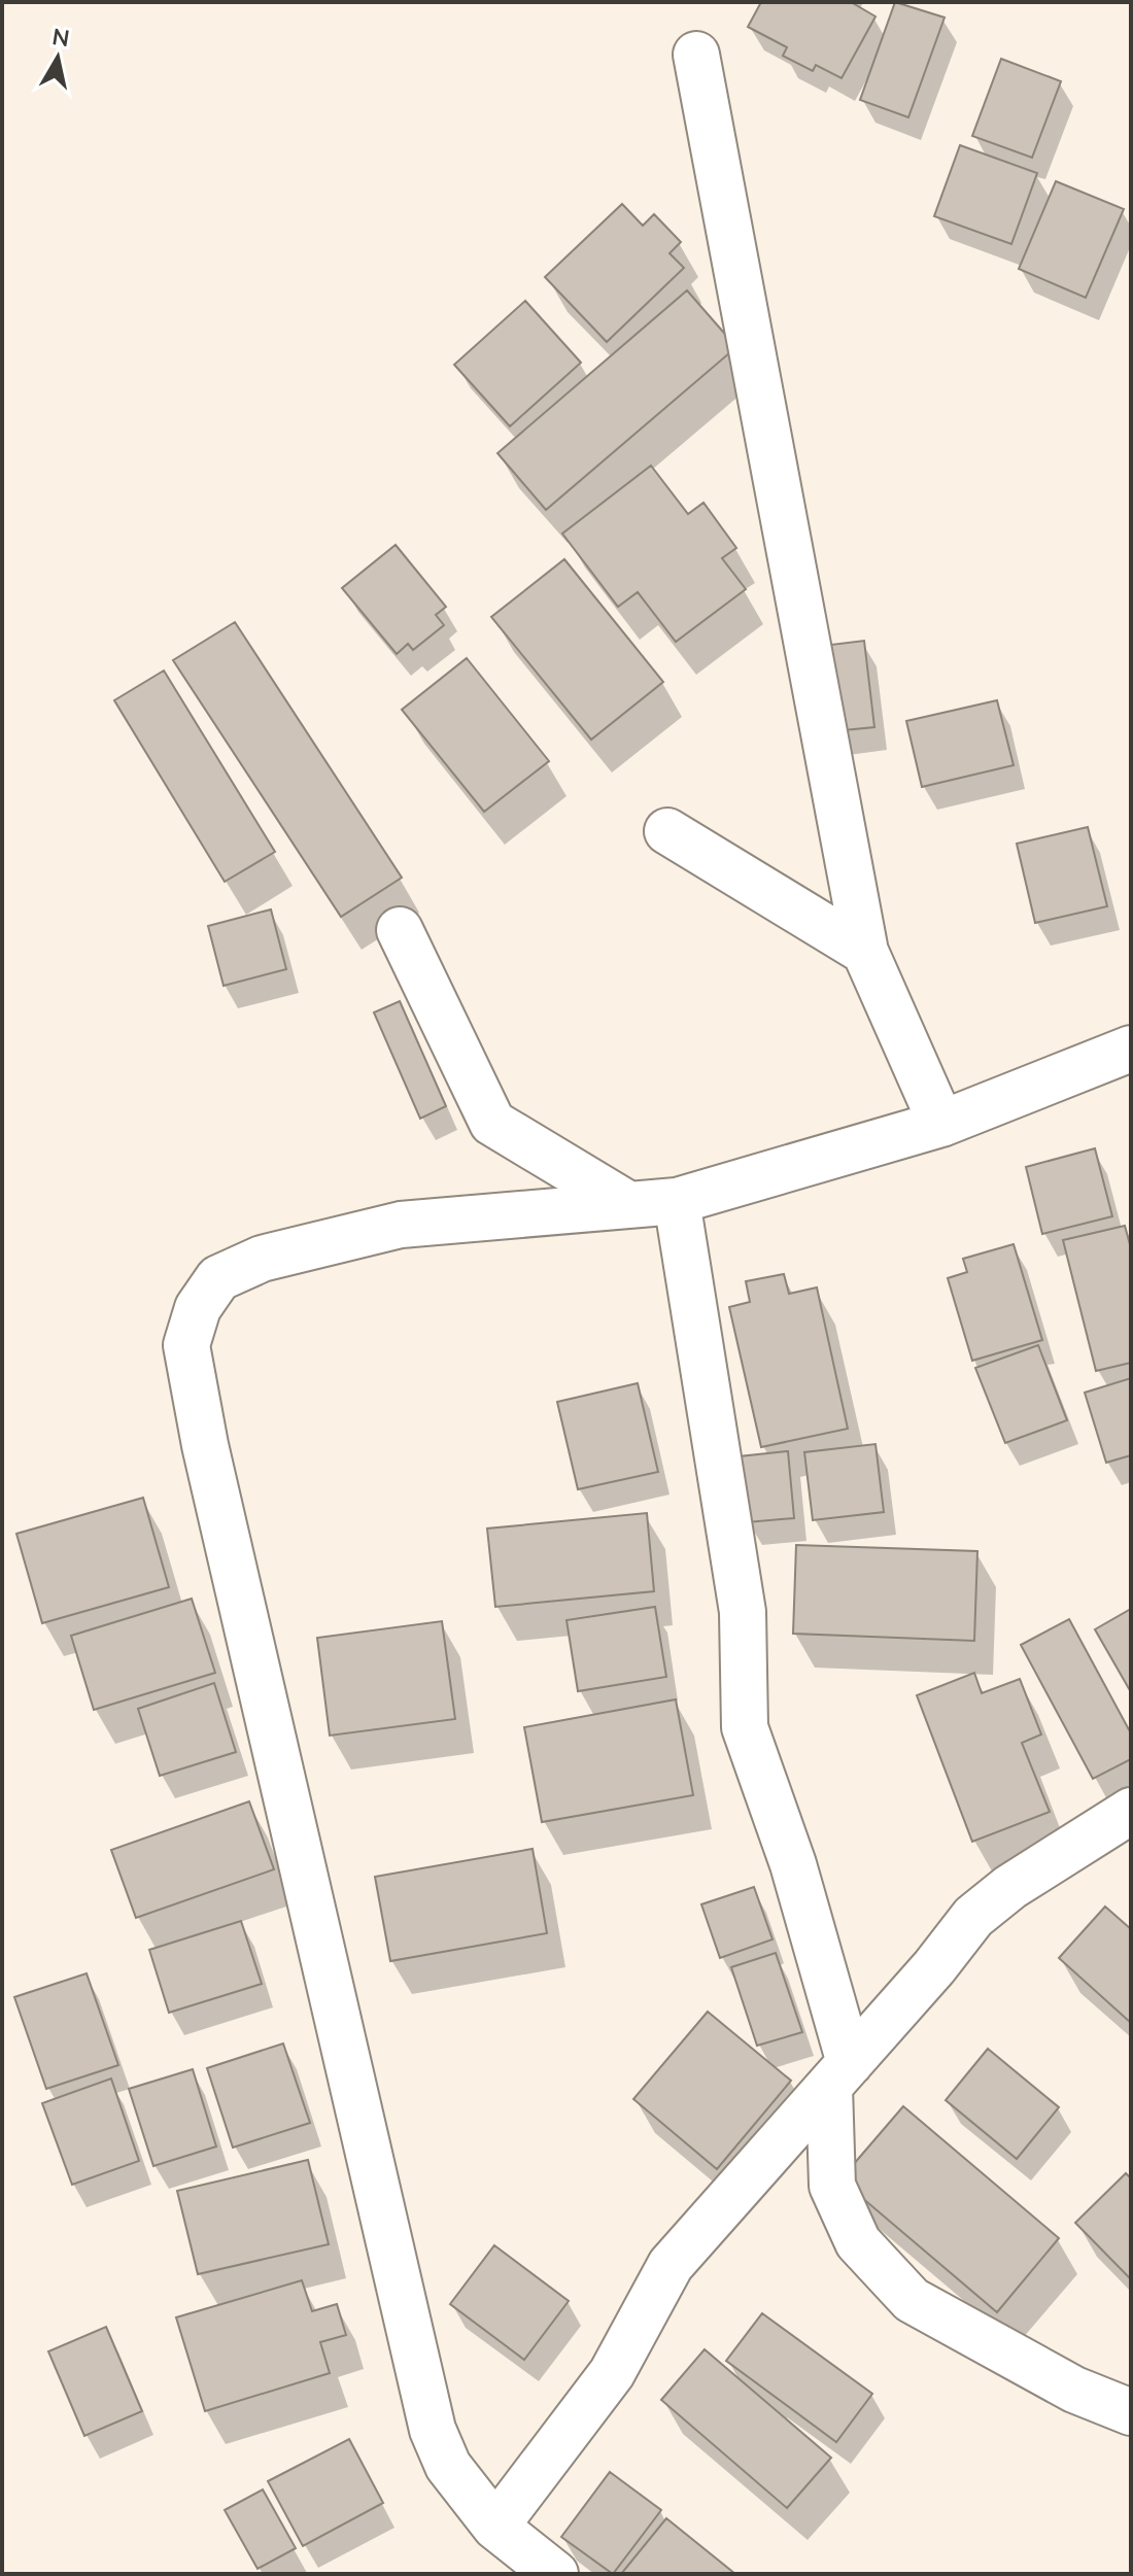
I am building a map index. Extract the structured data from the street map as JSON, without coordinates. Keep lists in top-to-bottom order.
{
  "north": "top"
}
